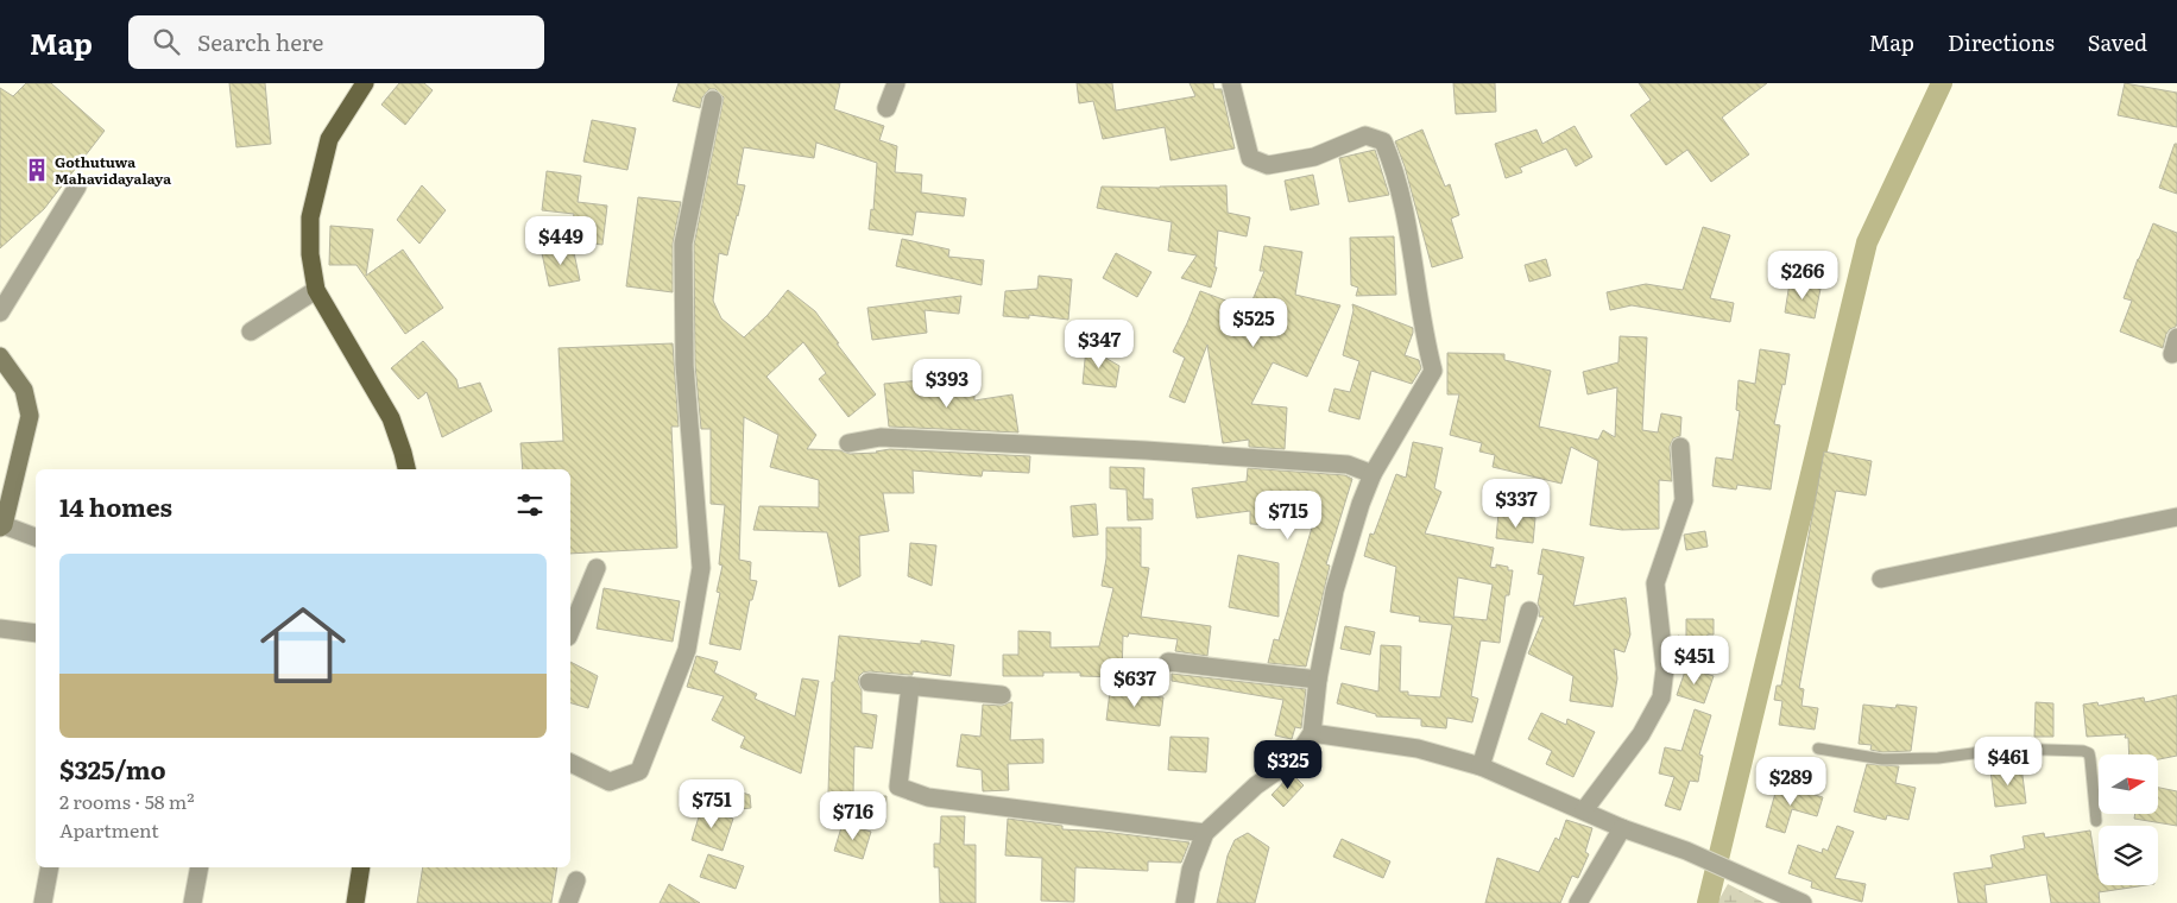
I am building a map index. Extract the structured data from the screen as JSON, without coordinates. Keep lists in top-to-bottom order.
{
  "places": {
    "building": ["Gothutuwa Mahavidayalaya"]
  },
  "north": "right",
  "page": {
    "header": "Map",
    "search": "Search here",
    "nav": ["Map", "Directions", "Saved"],
    "price": [
      "$449",
      "$266",
      "$525",
      "$347",
      "$393",
      "$337",
      "$715",
      "$451",
      "$637",
      "$461",
      "$325",
      "$289",
      "$751",
      "$716"
    ],
    "heading": "14 homes",
    "list": [
      {
        "name": "$325/mo",
        "note": "2 rooms · 58 m² · Apartment"
      }
    ]
  }
}
